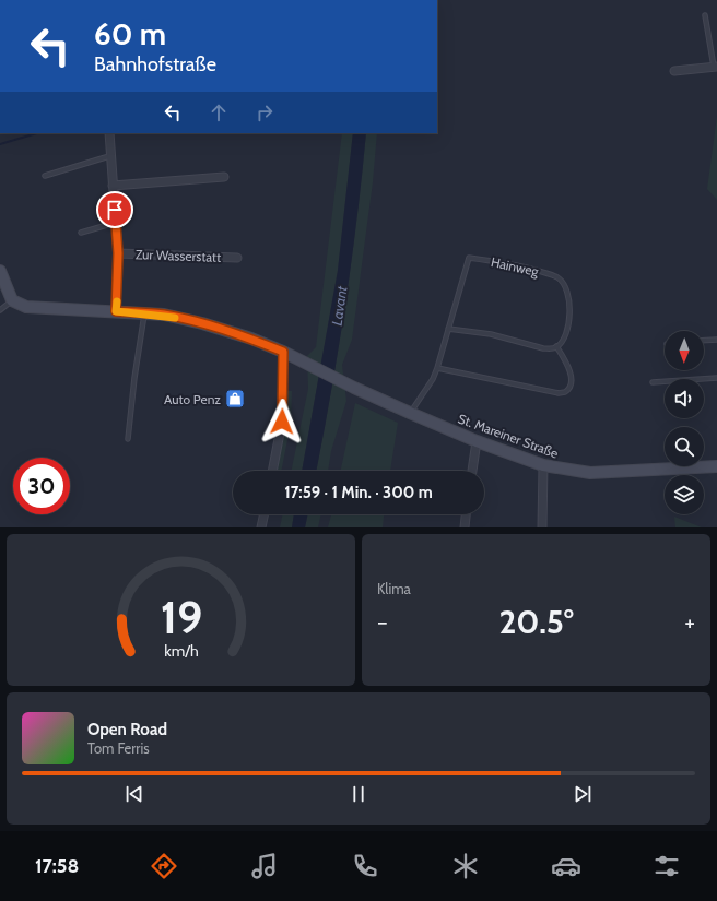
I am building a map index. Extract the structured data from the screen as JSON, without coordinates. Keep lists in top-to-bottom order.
{
  "streets": {
    "street": ["Zur Wasserstatt", "St. Mareiner Straße"],
    "lane": ["Hainweg"]
  },
  "crossings": [
    ["Zur Wasserstatt", "St. Mareiner Straße"],
    ["Hainweg", "St. Mareiner Straße"]
  ],
  "water": ["Lavant"],
  "places": {
    "shop": ["Auto Penz"]
  },
  "north": "bottom",
  "page": {
    "turn": ["60 m", "Bahnhofstraße"],
    "limit": "30",
    "trip": "17:59 · 1 Min. · 300 m",
    "tile": "Klima",
    "heat": ["−", "20.5°", "+"],
    "song": ["Open Road", "Tom Ferris"],
    "tabs": "17:58",
    "gauge": ["19", "km/h"]
  }
}
